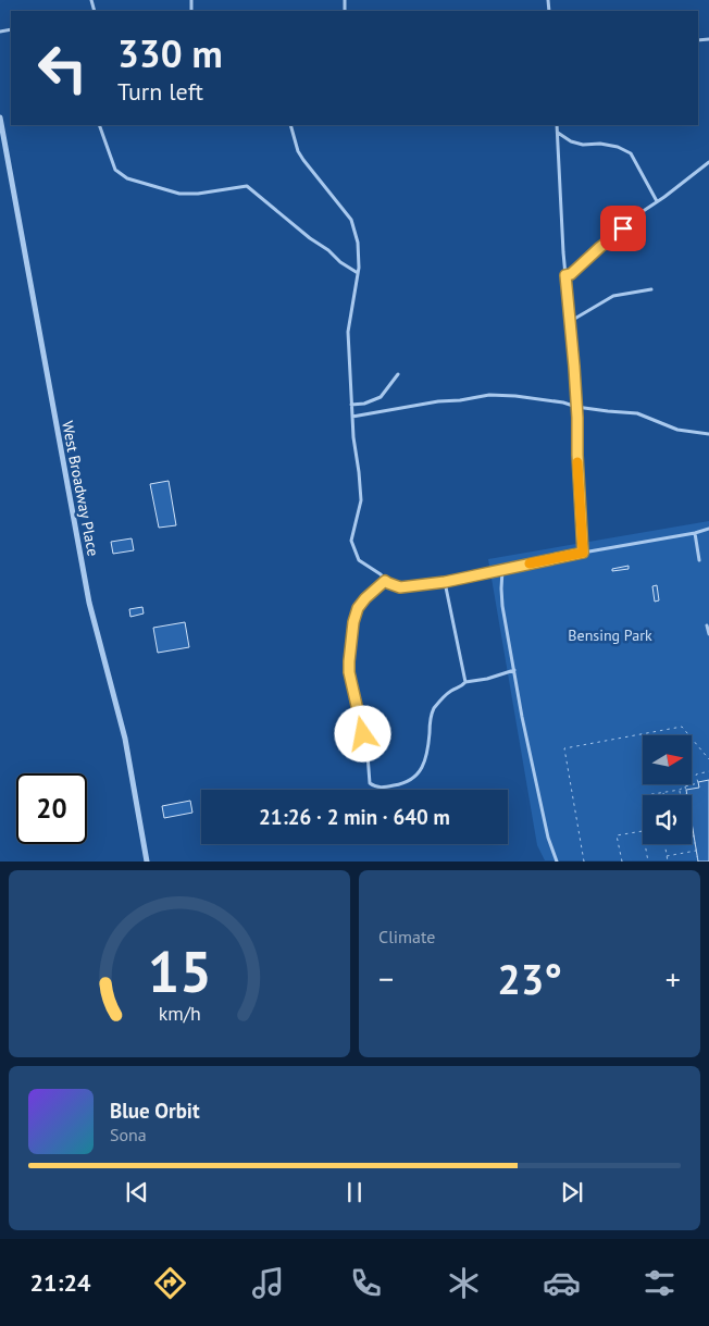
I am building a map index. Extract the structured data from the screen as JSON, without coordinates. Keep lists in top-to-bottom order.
{
  "streets": {
    "street": ["West Broadway Place"]
  },
  "parks": ["Bensing Park"],
  "north": "right",
  "page": {
    "turn": ["330 m", "Turn left"],
    "limit": "20",
    "trip": "21:26 · 2 min · 640 m",
    "tile": "Climate",
    "heat": ["−", "23°", "+"],
    "song": ["Blue Orbit", "Sona"],
    "tabs": "21:24",
    "gauge": ["15", "km/h"]
  }
}
